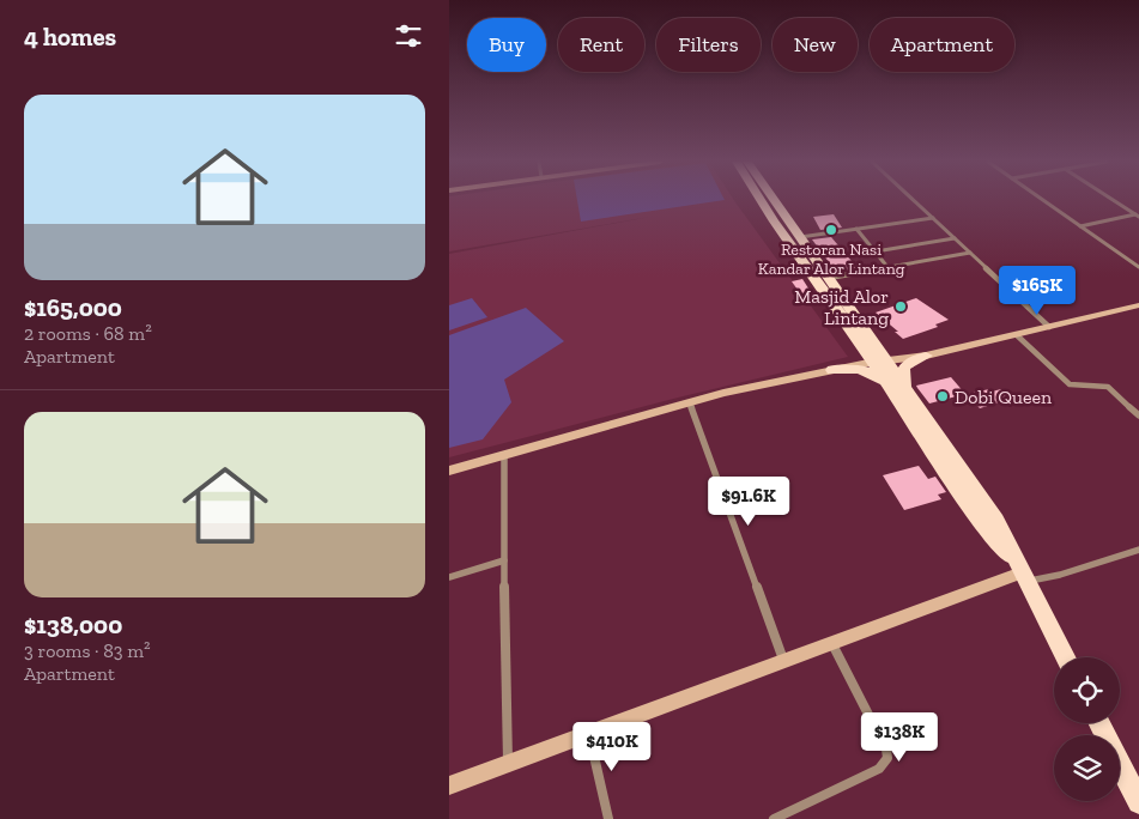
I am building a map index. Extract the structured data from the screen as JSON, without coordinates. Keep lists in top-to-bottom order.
{
  "places": ["Restoran Nasi Kandar Alor Lintang", "Masjid Alor Lintang", "Dobi Queen"],
  "page": {
    "heading": "4 homes",
    "chip": [
      "Buy",
      "Rent",
      "Filters",
      "New",
      "Apartment"
    ],
    "list": [
      {
        "name": "$165,000",
        "note": "2 rooms · 68 m² · Apartment"
      },
      {
        "name": "$138,000",
        "note": "3 rooms · 83 m² · Apartment"
      }
    ],
    "price": [
      "$165K",
      "$91.6K",
      "$138K",
      "$410K"
    ]
  }
}
